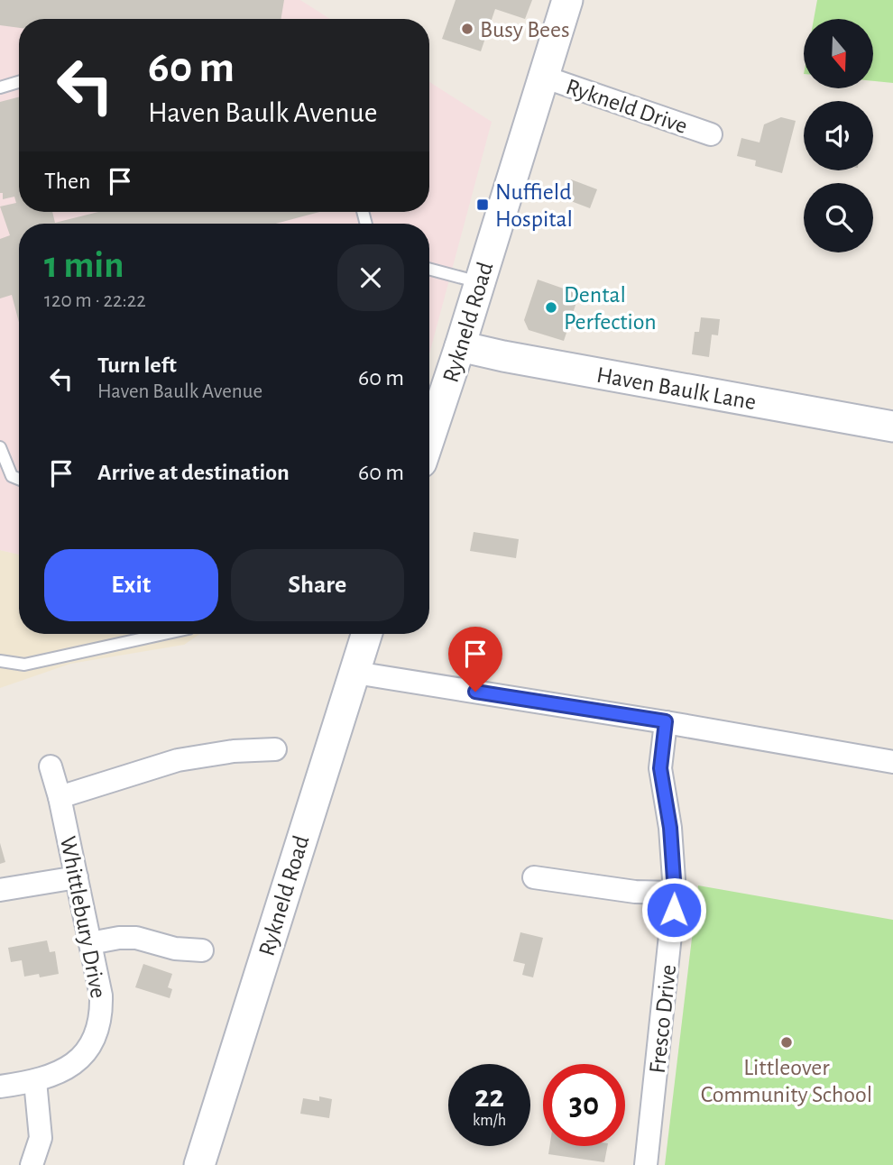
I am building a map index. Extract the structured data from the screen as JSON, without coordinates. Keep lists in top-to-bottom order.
{
  "streets": {
    "street": [
      "Rykneld Drive",
      "Rykneld Road",
      "Haven Baulk Lane",
      "Whittlebury Drive",
      "Fresco Drive"
    ]
  },
  "crossings": [
    ["Rykneld Drive", "Rykneld Road"],
    ["Rykneld Road", "Haven Baulk Lane"]
  ],
  "places": {
    "other": ["Busy Bees", "Dental Perfection", "Littleover Community School"],
    "transit": ["Nuffield Hospital"]
  },
  "north": "bottom",
  "page": {
    "turn": ["60 m", "Haven Baulk Avenue"],
    "then": "Then",
    "heading": ["1 min", "120 m · 22:22"],
    "list": [
      {
        "name": "Turn left",
        "note": "Haven Baulk Avenue",
        "value": "60 m"
      },
      {
        "name": "Arrive at destination",
        "value": "60 m"
      }
    ],
    "buttons": ["Exit", "Share"],
    "speed": "22 km/h",
    "limit": "30"
  }
}
